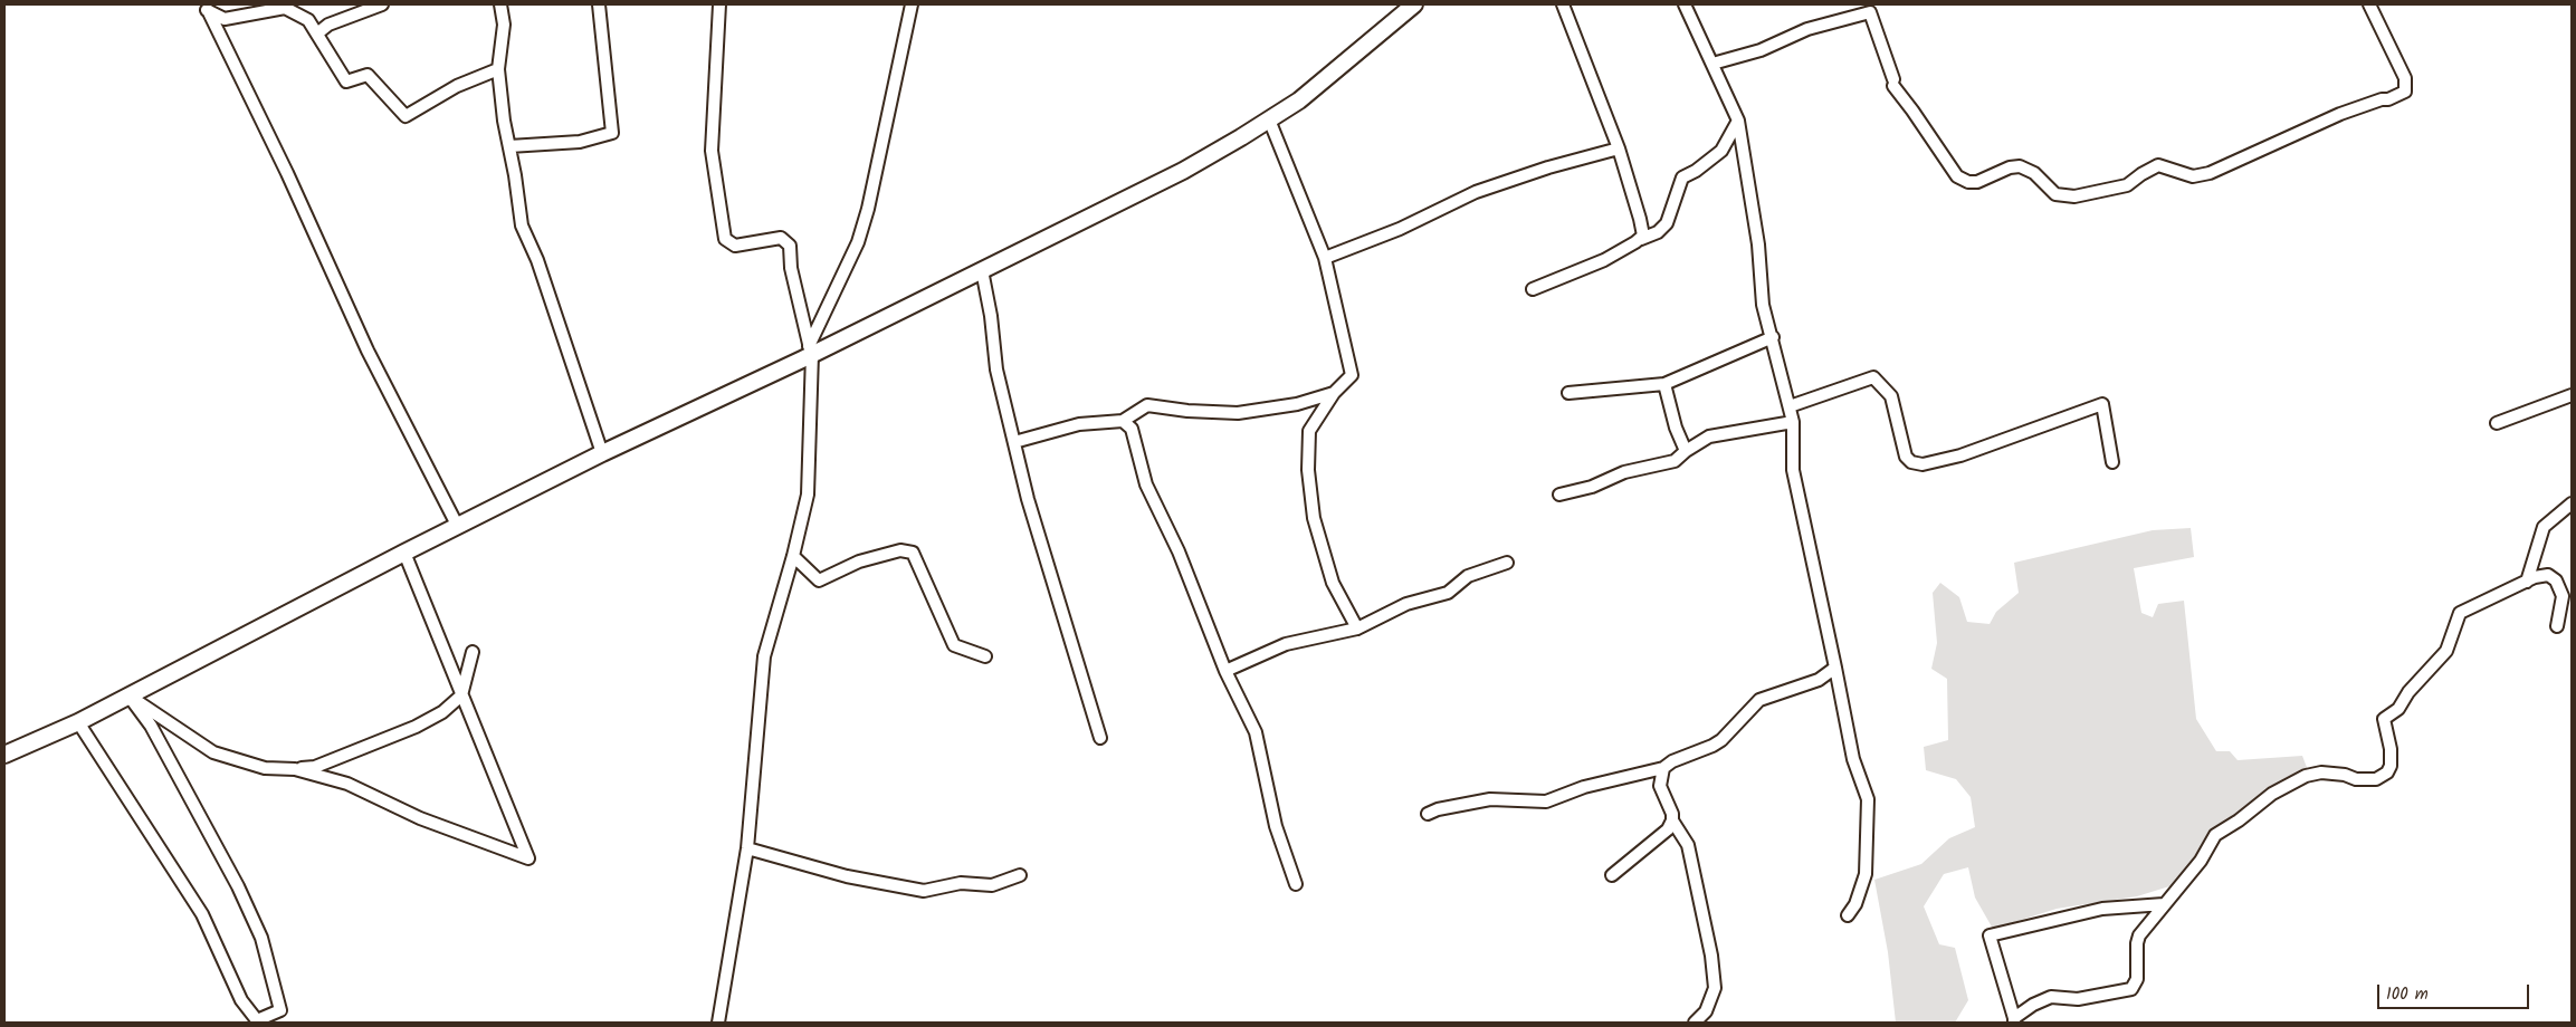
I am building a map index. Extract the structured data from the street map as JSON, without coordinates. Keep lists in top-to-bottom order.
{
  "scale_bar": "100 m"
}
